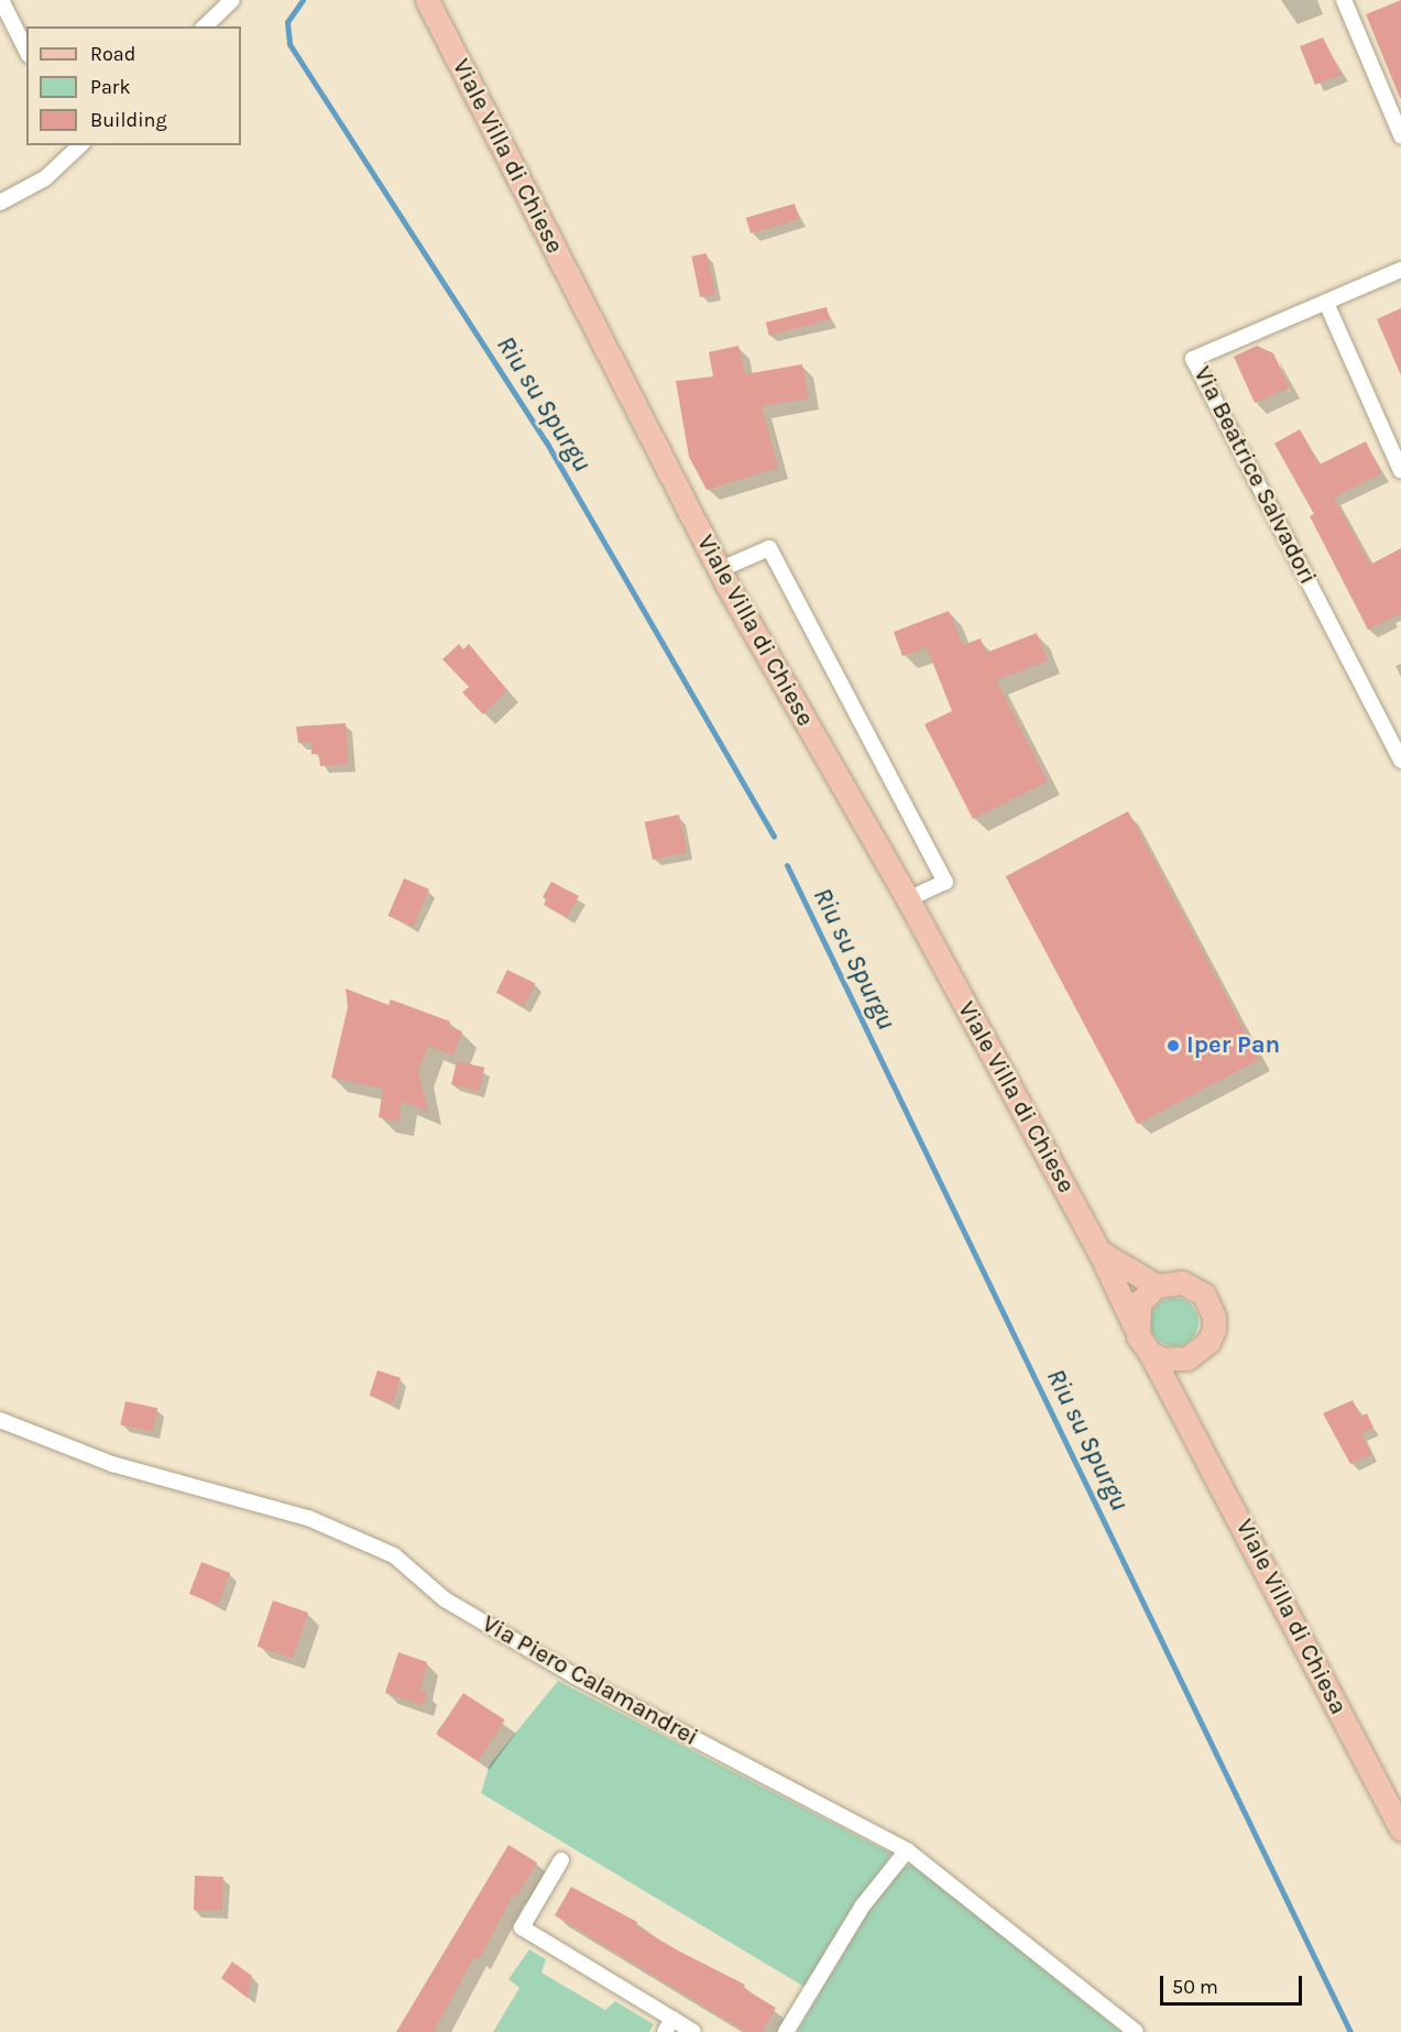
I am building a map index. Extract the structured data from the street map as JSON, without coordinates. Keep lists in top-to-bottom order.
{
  "streets": {
    "main road": ["Viale Villa di Chiese", "Viale Villa di Chiesa"],
    "street": ["Via Beatrice Salvadori", "Via Piero Calamandrei"]
  },
  "crossings": [
    ["Viale Villa di Chiese", "Viale Villa di Chiesa"]
  ],
  "water": ["Riu su Spurgu"],
  "places": ["Iper Pan"],
  "legend": ["Road", "Park", "Building"],
  "scale_bar": "50 m"
}
